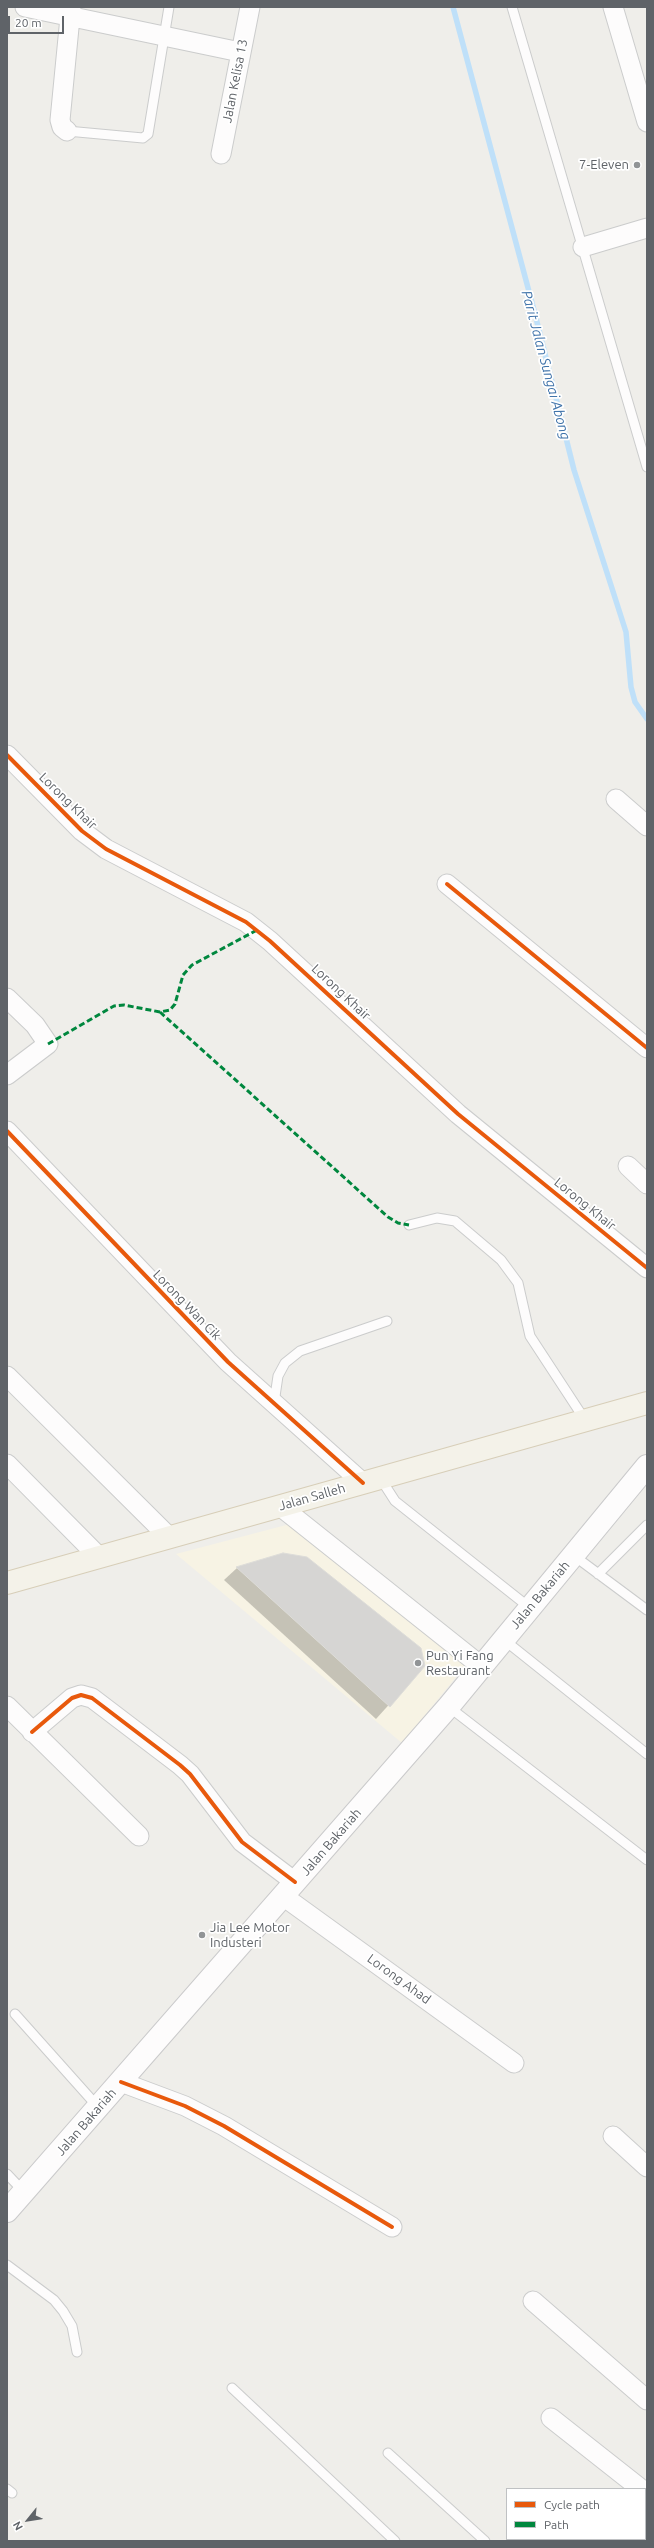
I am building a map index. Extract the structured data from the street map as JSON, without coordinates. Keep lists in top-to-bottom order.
{
  "streets": {
    "main road": ["Jalan Salleh", "Jalan Bakariah"],
    "street": [
      "Jalan Kelisa 13",
      "Lorong Khair",
      "Lorong Wan Cik",
      "Lorong Ahad"
    ]
  },
  "crossings": [
    ["Lorong Wan Cik", "Jalan Salleh"],
    ["Jalan Bakariah", "Lorong Ahad"]
  ],
  "water": ["Parit Jalan Sungai Abong"],
  "places": ["7-Eleven", "Pun Yi Fang Restaurant", "Jia Lee Motor Industeri"],
  "legend": ["Cycle path", "Path"],
  "scale_bar": "20 m",
  "north": "bottom left"
}
